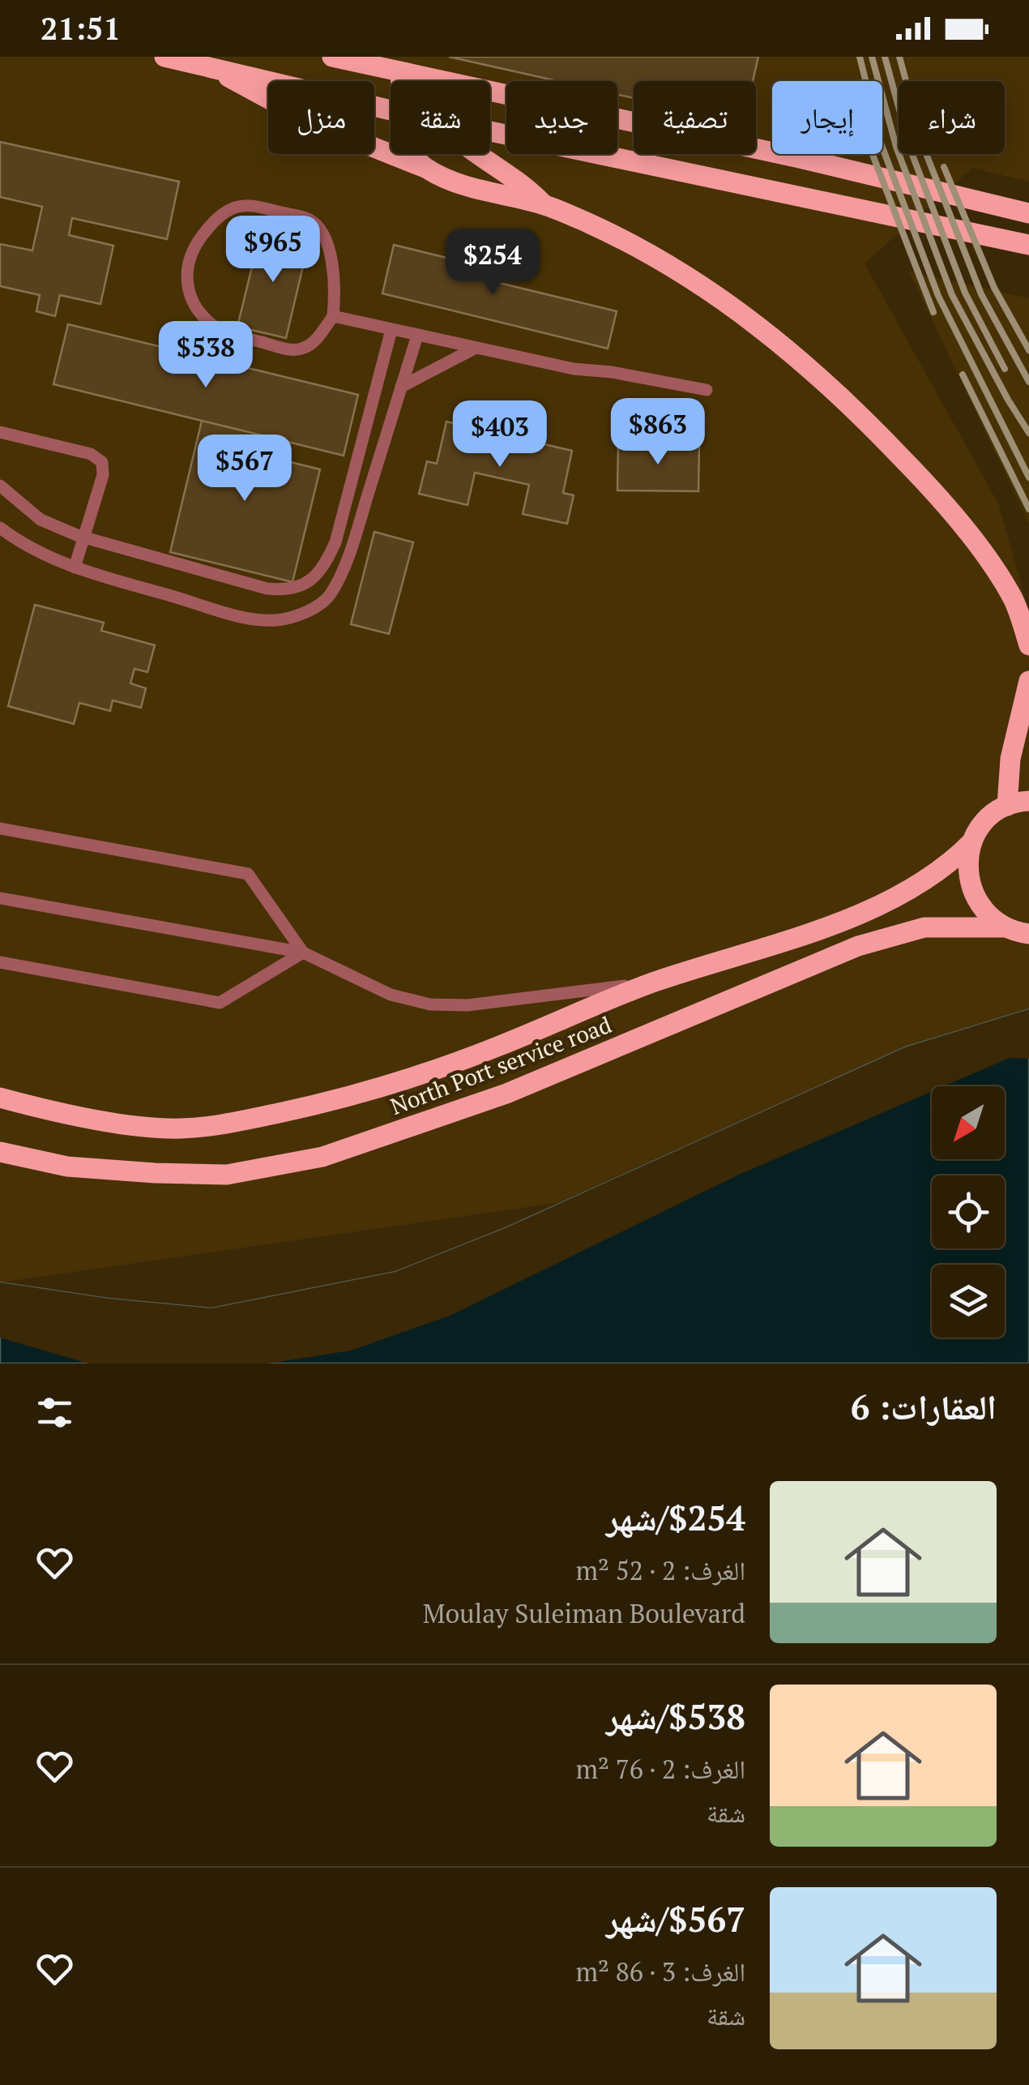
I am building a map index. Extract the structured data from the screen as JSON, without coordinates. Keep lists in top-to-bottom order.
{
  "streets": {
    "main road": ["North Port service road"]
  },
  "north": "bottom left",
  "page": {
    "status": "21:51",
    "chip": [
      "شراء",
      "إيجار",
      "تصفية",
      "جديد",
      "شقة",
      "منزل"
    ],
    "price": [
      "$965",
      "$254",
      "$538",
      "$863",
      "$403",
      "$567"
    ],
    "heading": "العقارات: 6",
    "list": [
      {
        "name": "$254/شهر",
        "note": "الغرف: 2 · 52 m² · Moulay Suleiman Boulevard"
      },
      {
        "name": "$538/شهر",
        "note": "الغرف: 2 · 76 m² · شقة"
      },
      {
        "name": "$567/شهر",
        "note": "الغرف: 3 · 86 m² · شقة"
      }
    ]
  }
}
